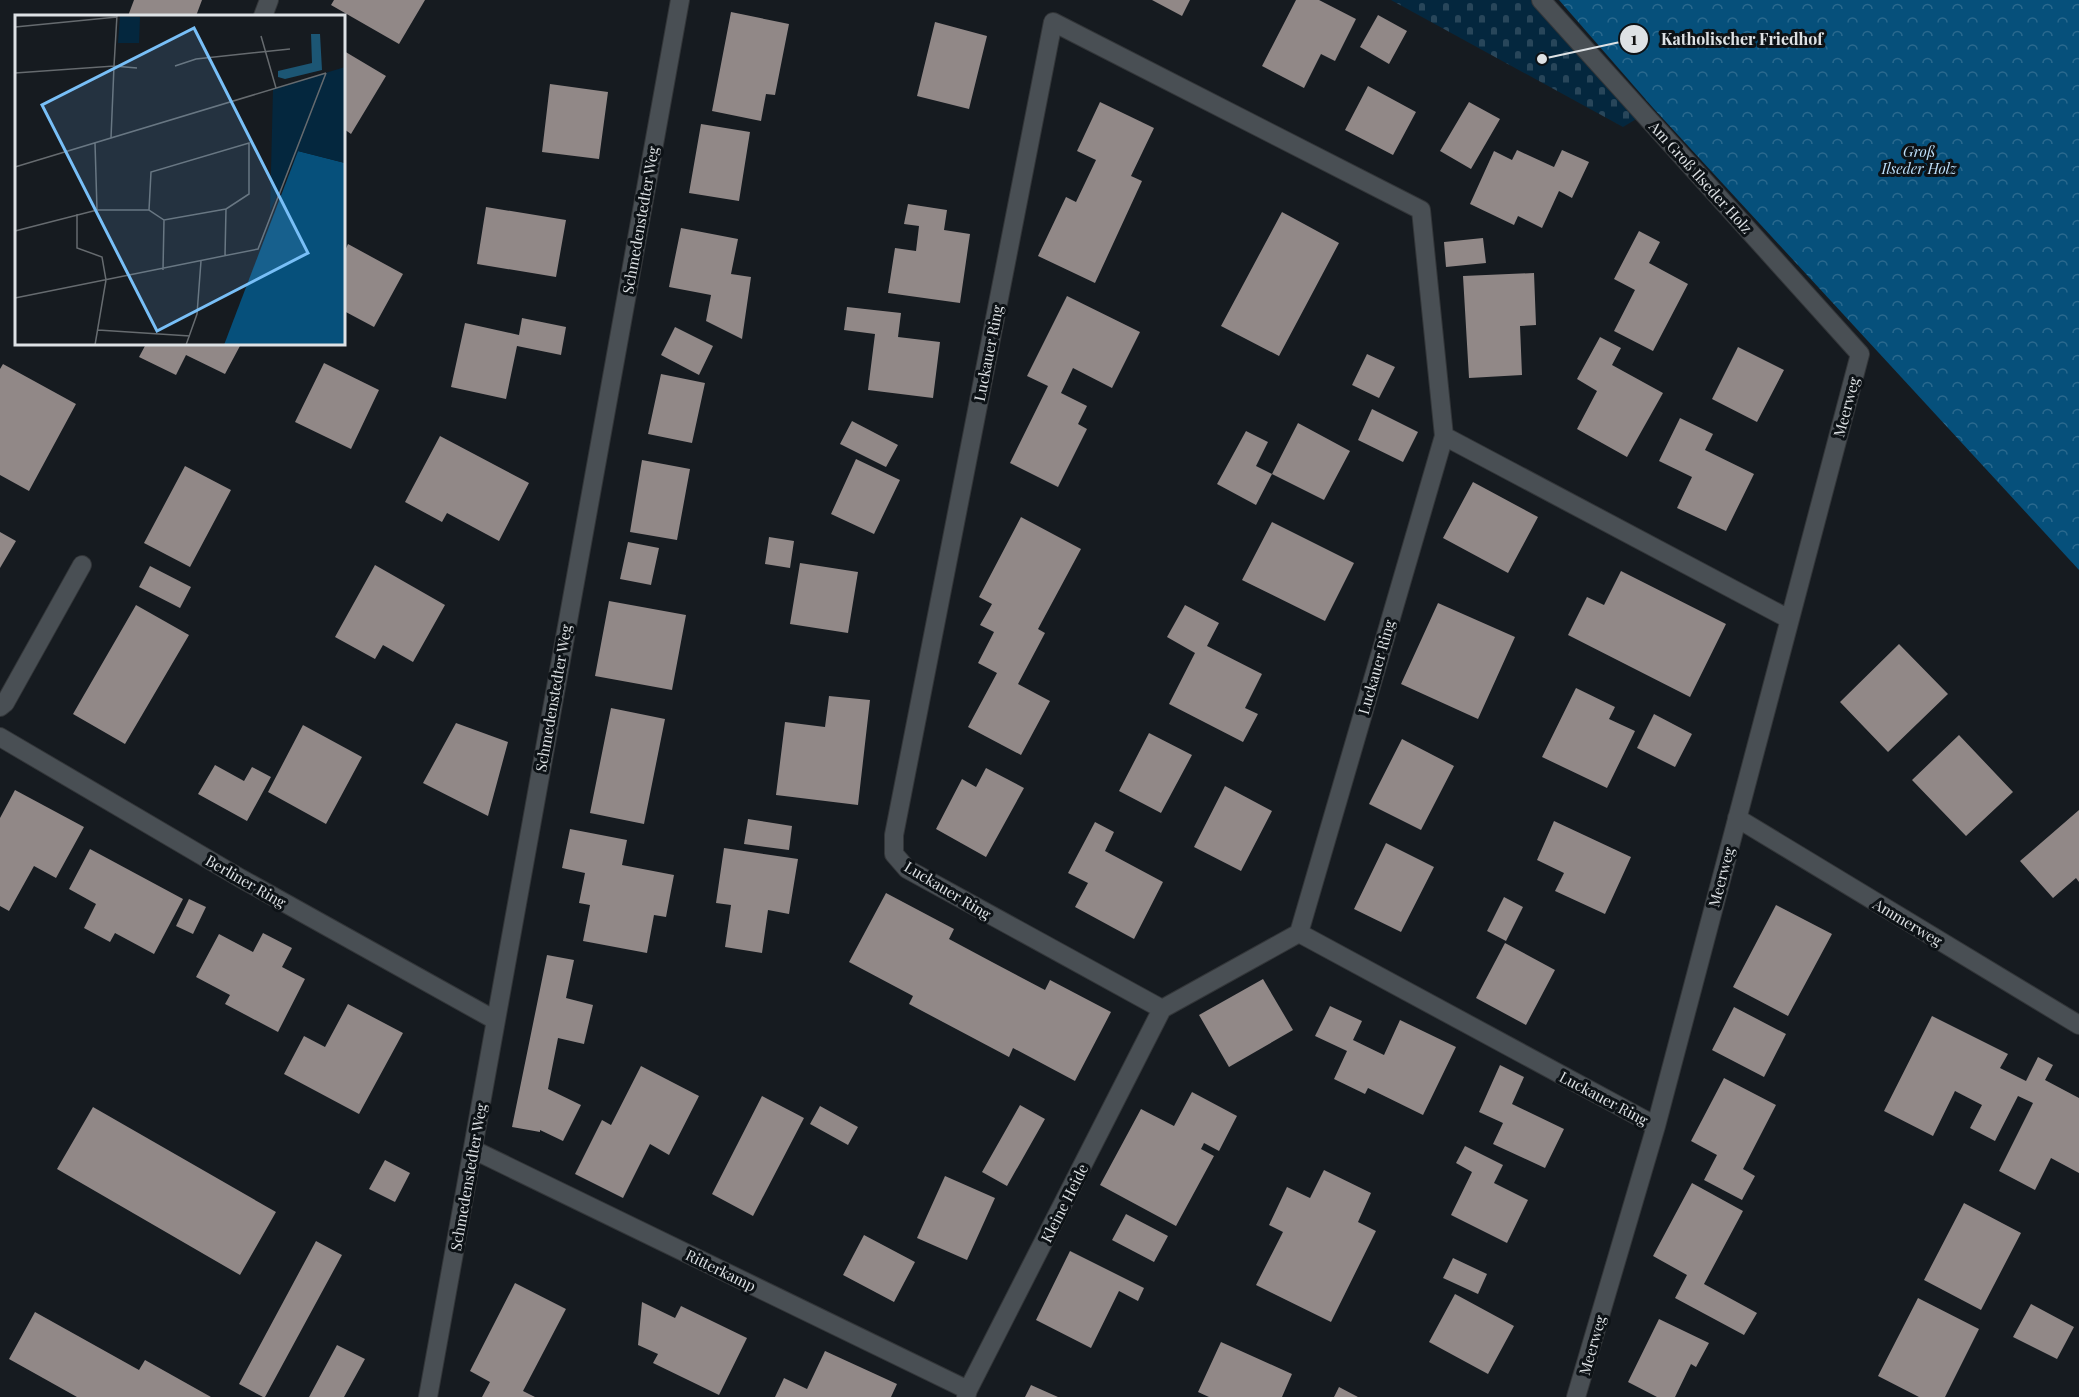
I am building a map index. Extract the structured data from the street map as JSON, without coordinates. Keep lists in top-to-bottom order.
{
  "streets": {
    "street": [
      "Am Groß Ilseder Holz",
      "Schmedenstedter Weg",
      "Luckauer Ring",
      "Meerweg",
      "Berliner Ring",
      "Ammerweg",
      "Kleine Heide",
      "Ritterkamp"
    ]
  },
  "crossings": [
    ["Am Groß Ilseder Holz", "Meerweg"],
    ["Schmedenstedter Weg", "Berliner Ring"],
    ["Schmedenstedter Weg", "Ritterkamp"],
    ["Luckauer Ring", "Meerweg"],
    ["Luckauer Ring", "Kleine Heide"],
    ["Meerweg", "Ammerweg"],
    ["Kleine Heide", "Ritterkamp"]
  ],
  "parks": ["Groß Ilseder Holz"],
  "places": ["Katholischer Friedhof"]
}
